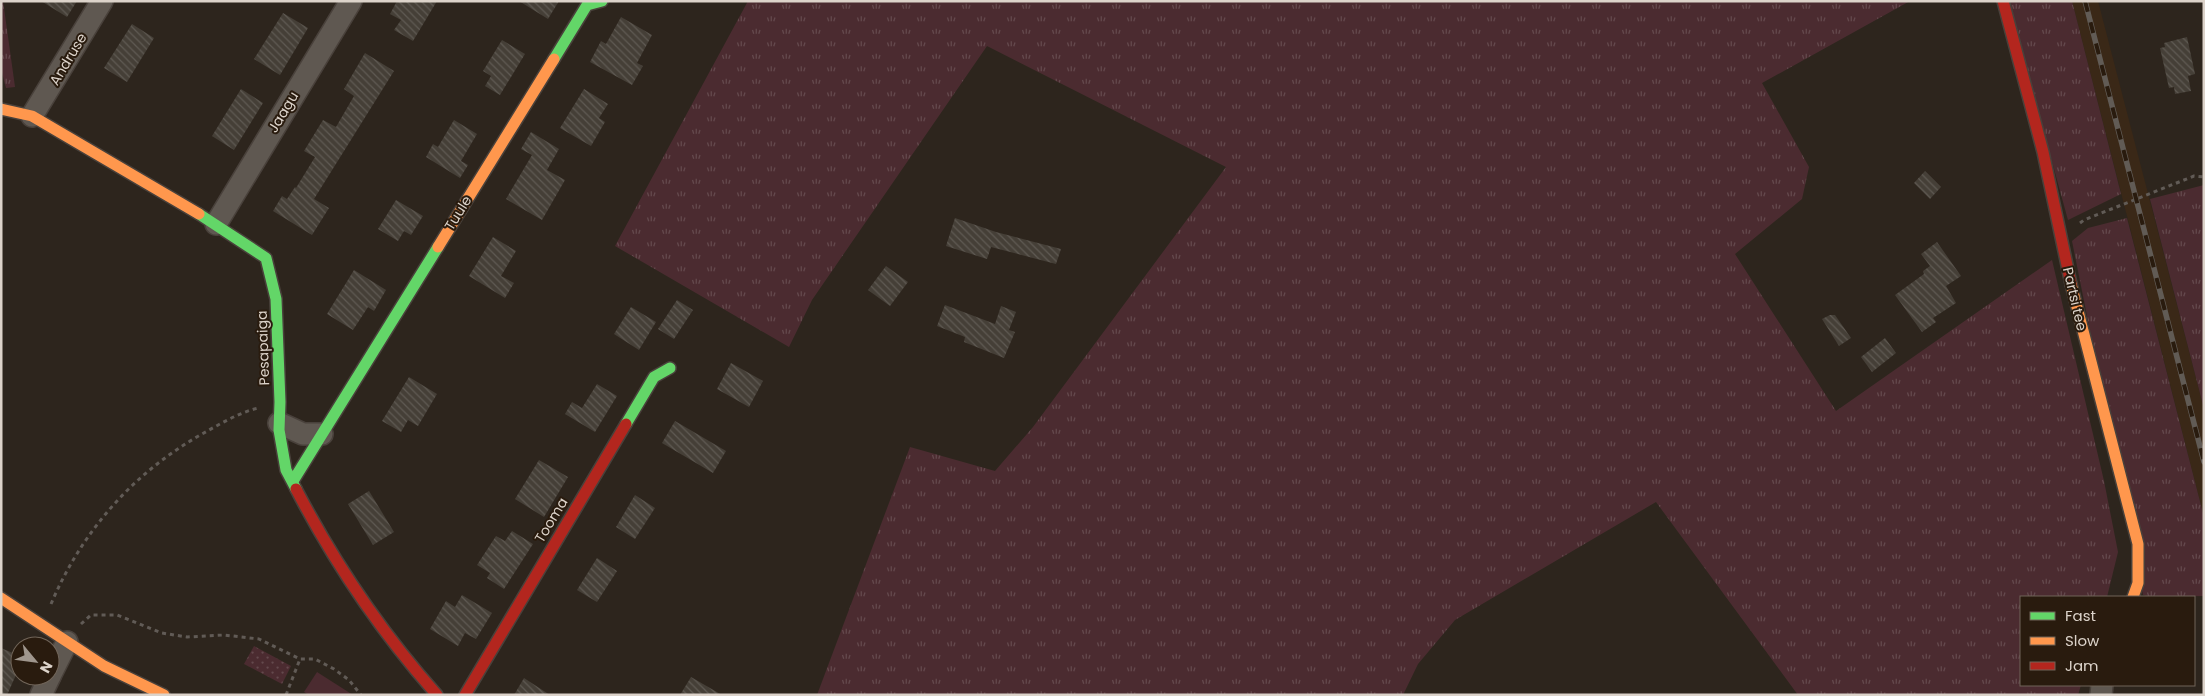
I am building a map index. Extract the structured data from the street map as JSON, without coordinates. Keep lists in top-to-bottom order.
{
  "streets": {
    "street": [
      "Andruse",
      "Jaagu",
      "Tuule",
      "Partsi tee",
      "Pesapaiga",
      "Tooma"
    ]
  },
  "crossings": [
    ["Andruse", "Pesapaiga"],
    ["Jaagu", "Pesapaiga"],
    ["Tuule", "Pesapaiga"]
  ],
  "legend": ["Fast", "Slow", "Jam"],
  "north": "bottom right"
}
